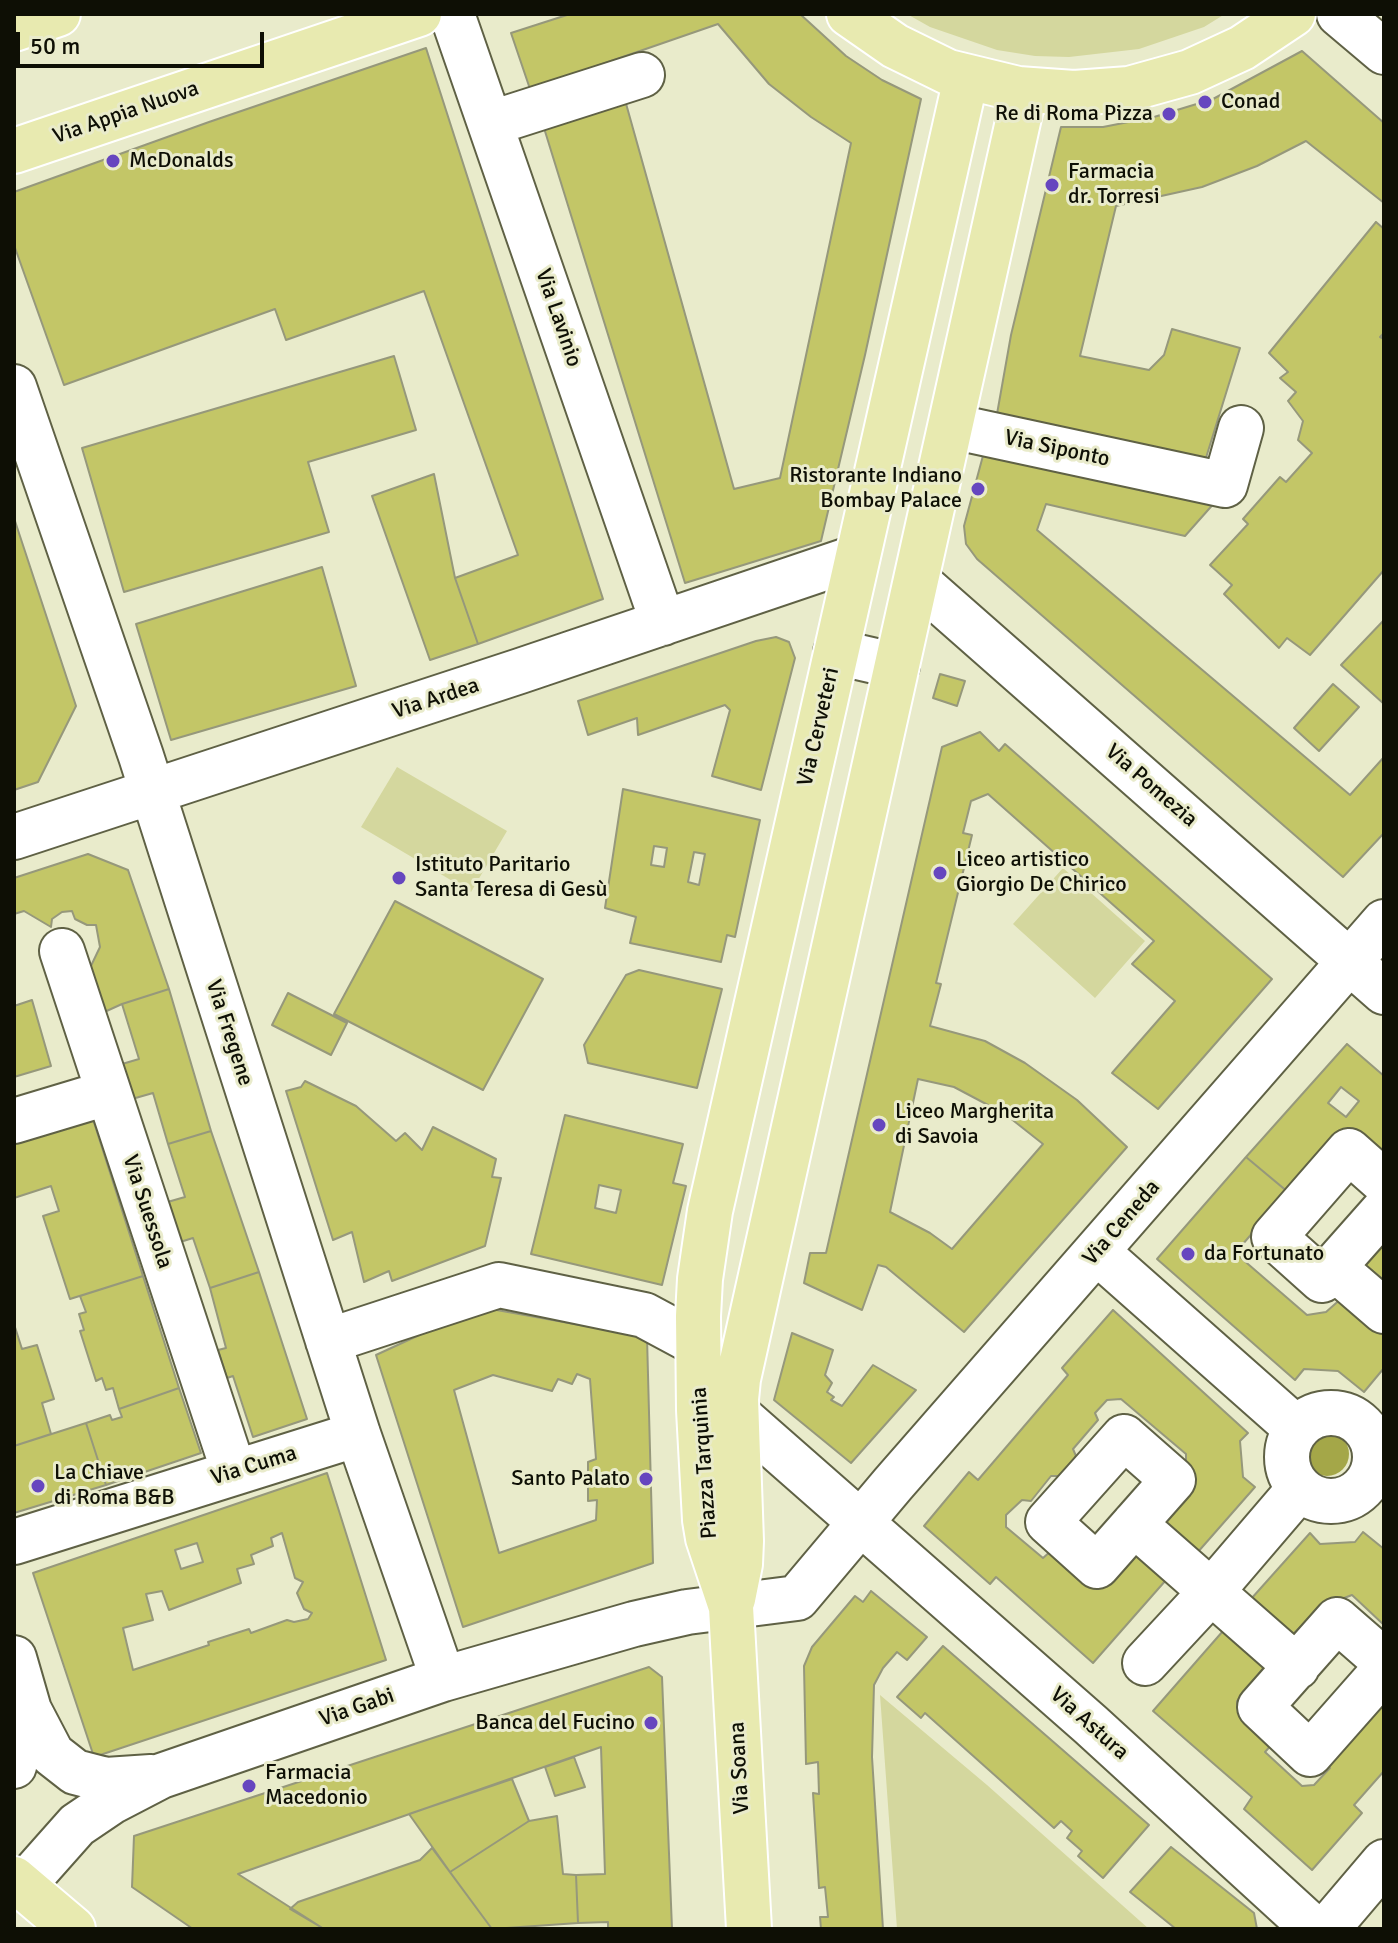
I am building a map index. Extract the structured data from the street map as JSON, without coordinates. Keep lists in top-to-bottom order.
{
  "streets": {
    "main road": [
      "Via Appia Nuova",
      "Via Cerveteri",
      "Piazza Tarquinia",
      "Via Soana"
    ],
    "street": [
      "Via Lavinio",
      "Via Siponto",
      "Via Ardea",
      "Via Pomezia",
      "Via Fregene",
      "Via Suessola",
      "Via Ceneda",
      "Via Cuma",
      "Via Gabi",
      "Via Astura"
    ]
  },
  "crossings": [
    ["Via Lavinio", "Via Ardea"],
    ["Via Ardea", "Via Cerveteri"],
    ["Via Ardea", "Via Fregene"],
    ["Via Cerveteri", "Piazza Tarquinia"],
    ["Via Pomezia", "Via Ceneda"],
    ["Via Fregene", "Via Cuma"],
    ["Via Fregene", "Via Gabi"],
    ["Via Suessola", "Via Cuma"],
    ["Via Ceneda", "Piazza Tarquinia"],
    ["Via Ceneda", "Via Astura"],
    ["Piazza Tarquinia", "Via Gabi"],
    ["Piazza Tarquinia", "Via Astura"],
    ["Piazza Tarquinia", "Via Soana"],
    ["Via Gabi", "Via Soana"]
  ],
  "places": [
    "Conad",
    "Re di Roma Pizza",
    "McDonalds",
    "Farmacia dr. Torresi",
    "Ristorante Indiano Bombay Palace",
    "Liceo artistico Giorgio De Chirico",
    "Istituto Paritario Santa Teresa di Gesù",
    "Liceo Margherita di Savoia",
    "da Fortunato",
    "Santo Palato",
    "La Chiave di Roma B&B",
    "Banca del Fucino",
    "Farmacia Macedonio"
  ],
  "scale_bar": "50 m"
}
